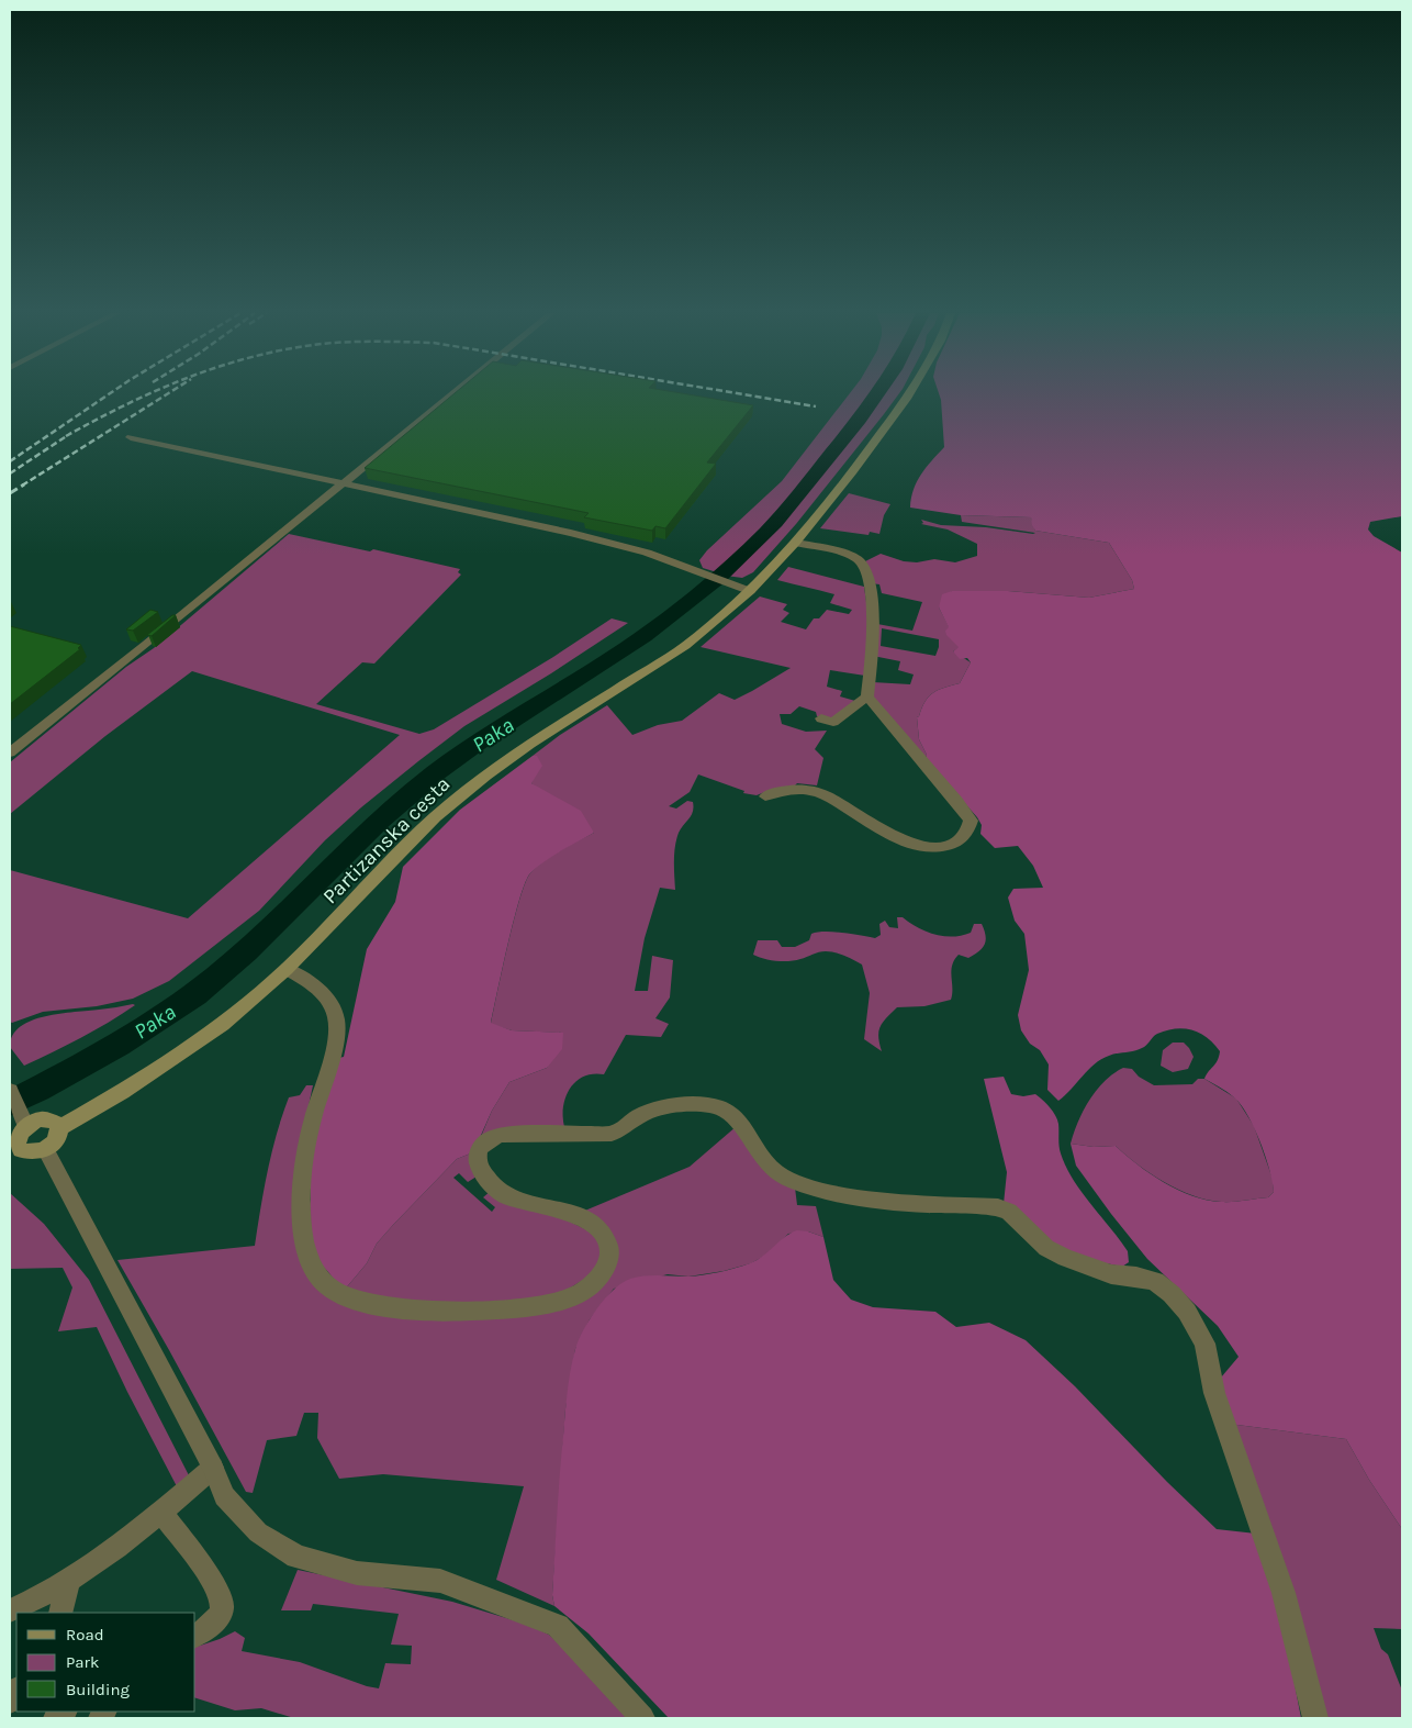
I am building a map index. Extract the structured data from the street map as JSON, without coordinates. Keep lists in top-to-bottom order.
{
  "streets": {
    "main road": ["Partizanska cesta"]
  },
  "water": ["Paka"],
  "legend": ["Road", "Park", "Building"]
}
